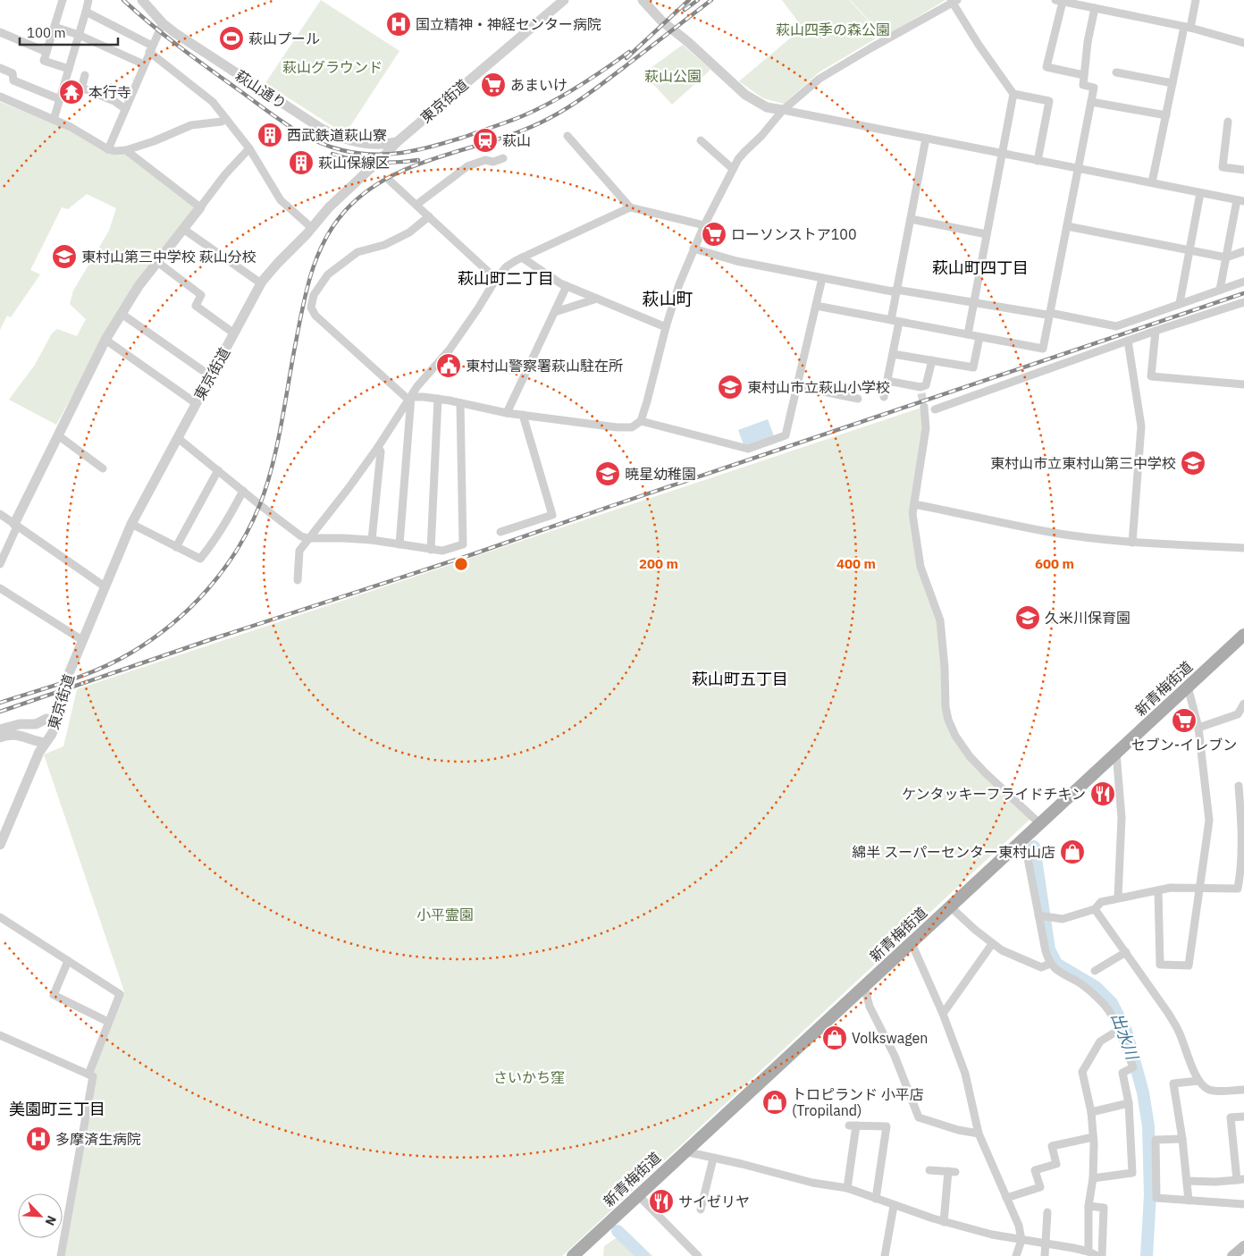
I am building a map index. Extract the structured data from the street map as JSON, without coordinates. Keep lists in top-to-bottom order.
{
  "streets": {
    "main road": ["新青梅街道"],
    "street": ["萩山通り", "東京街道"]
  },
  "crossings": [
    ["萩山通り", "東京街道"]
  ],
  "districts": [
    "萩山町四丁目",
    "萩山町二丁目",
    "萩山町",
    "萩山町五丁目",
    "美園町三丁目"
  ],
  "water": ["出水川"],
  "parks": [
    "萩山四季の森公園",
    "萩山グラウンド",
    "萩山公園",
    "小平霊園",
    "さいかち窪"
  ],
  "places": {
    "hospital": ["国立精神・神経センター病院", "多摩済生病院"],
    "sports": ["萩山プール"],
    "supermarket": ["あまいけ", "ローソンストア100", "セブン-イレブン"],
    "temple": ["本行寺"],
    "building": ["西武鉄道萩山寮", "萩山保線区"],
    "station": ["萩山"],
    "school or university": [
      "東村山第三中学校 萩山分校",
      "東村山市立萩山小学校",
      "東村山市立東村山第三中学校",
      "暁星幼稚園",
      "久米川保育園"
    ],
    "public building": ["東村山警察署萩山駐在所"],
    "restaurant": ["ケンタッキーフライドチキン", "サイゼリヤ"],
    "shop": ["綿半 スーパーセンター東村山店", "Volkswagen", "トロピランド 小平店 (Tropiland)"]
  },
  "scale_bar": "100 m",
  "north": "bottom right",
  "rings": ["200 m", "400 m", "600 m"]
}
